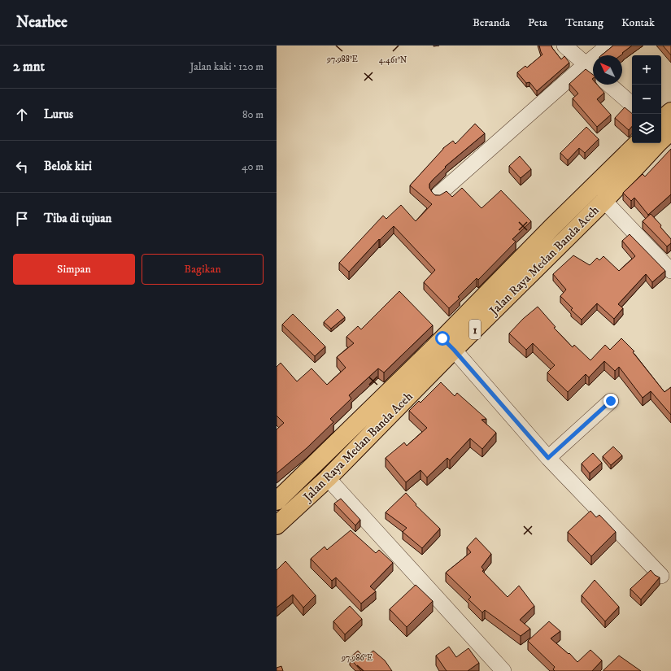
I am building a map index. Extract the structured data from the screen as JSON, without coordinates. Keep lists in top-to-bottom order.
{
  "streets": {
    "highway": ["Jalan Raya Medan Banda Aceh", "1"]
  },
  "north": "top left",
  "page": {
    "header": "Nearbee",
    "nav": [
      "Beranda",
      "Peta",
      "Tentang",
      "Kontak"
    ],
    "heading": ["2 mnt", "Jalan kaki · 120 m"],
    "map_buttons": ["+", "−"],
    "list": [
      ["Lurus", "80 m"],
      ["Belok kiri", "40 m"],
      "Tiba di tujuan"
    ],
    "buttons": ["Simpan", "Bagikan"]
  },
  "coordinates": ["97.988°E", "4.461°N", "97.986°E"]
}
